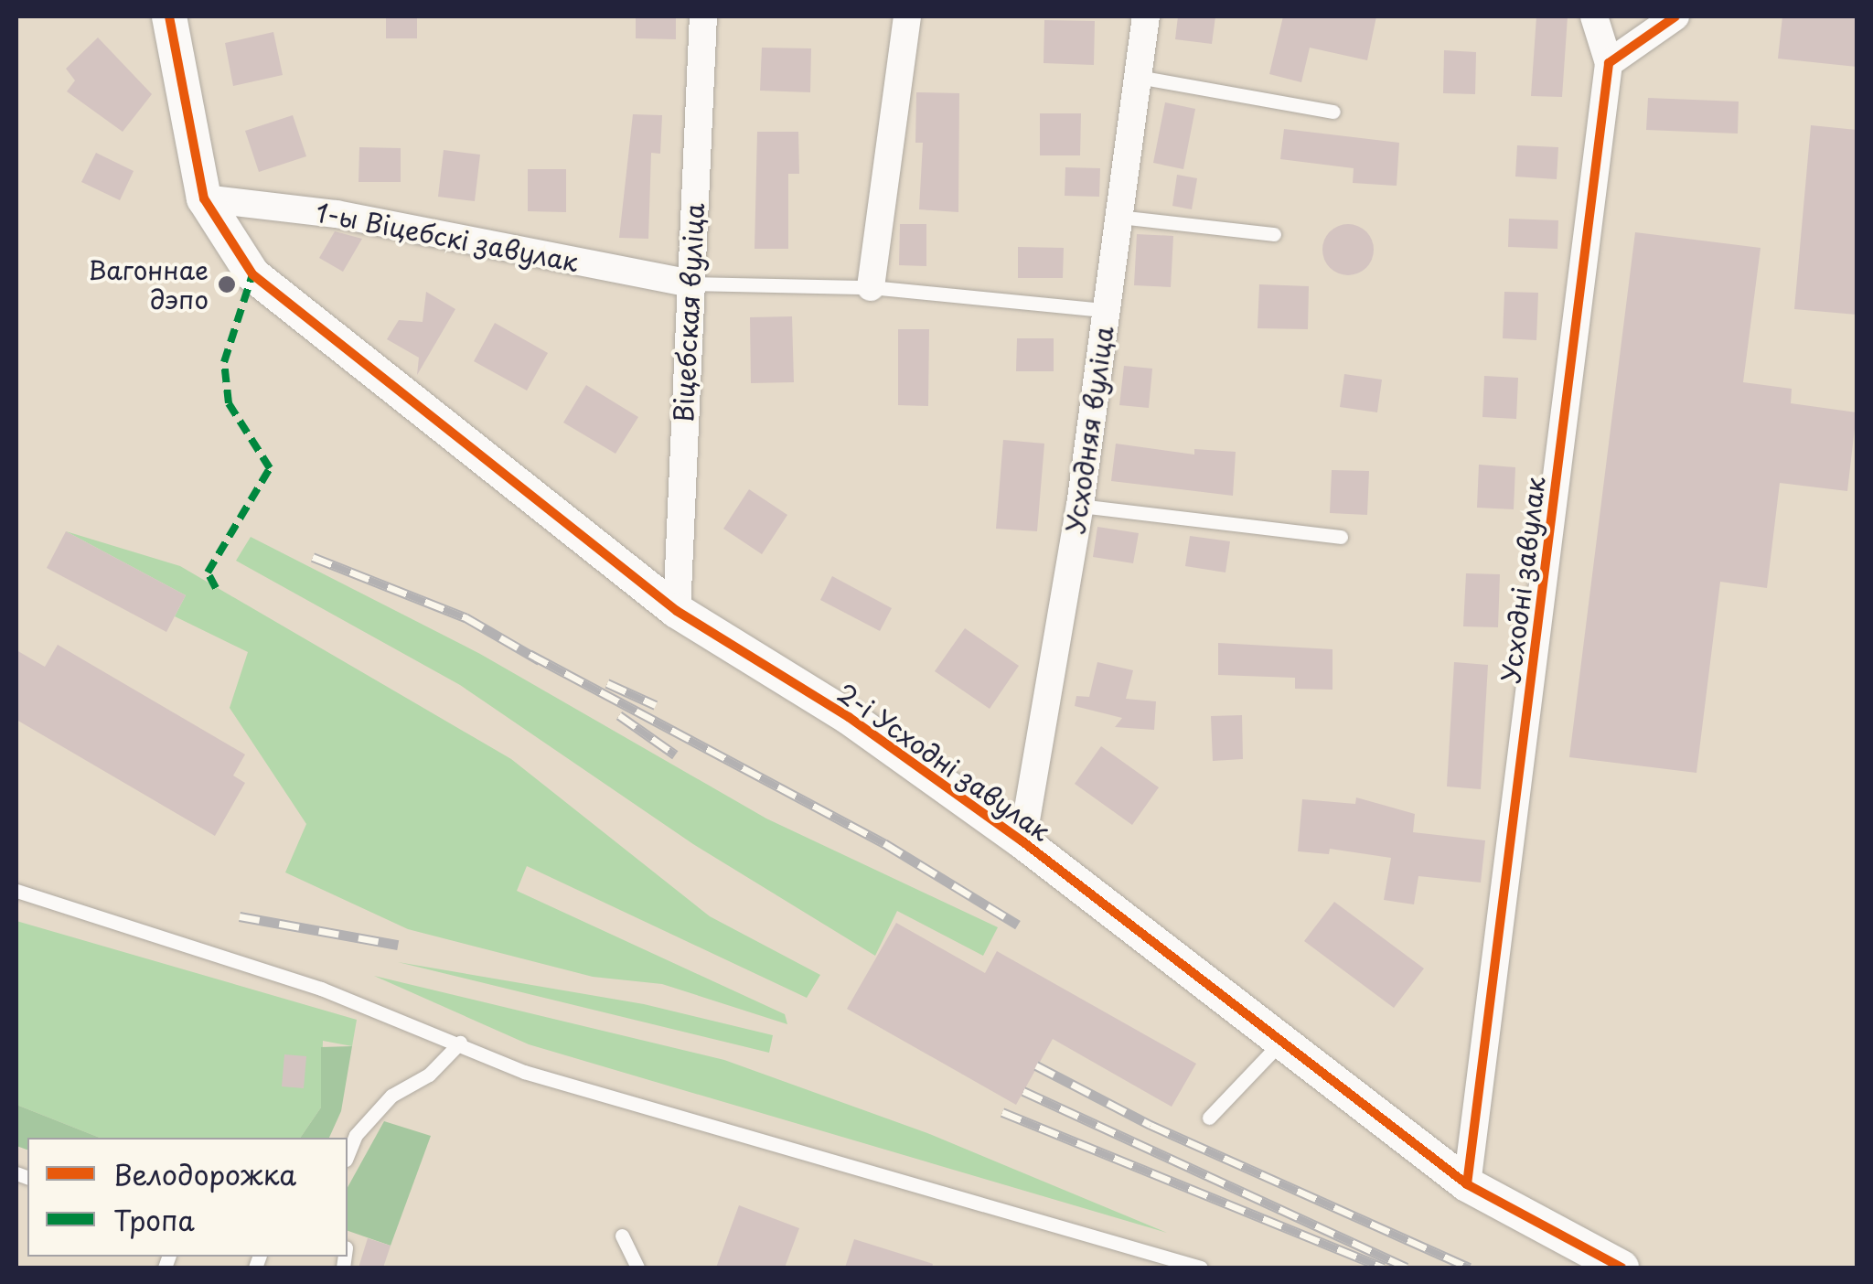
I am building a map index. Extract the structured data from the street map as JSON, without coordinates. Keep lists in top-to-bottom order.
{
  "streets": {
    "street": [
      "1-ы Віцебскі завулак",
      "Віцебская вуліца",
      "Усходняя вуліца",
      "Усходні завулак",
      "2-і Усходні завулак"
    ]
  },
  "crossings": [
    ["1-ы Віцебскі завулак", "Віцебская вуліца"],
    ["1-ы Віцебскі завулак", "2-і Усходні завулак"],
    ["Віцебская вуліца", "2-і Усходні завулак"],
    ["Усходняя вуліца", "2-і Усходні завулак"],
    ["Усходні завулак", "2-і Усходні завулак"]
  ],
  "places": ["Вагоннае дэпо"],
  "legend": ["Велодорожка", "Тропа"]
}
